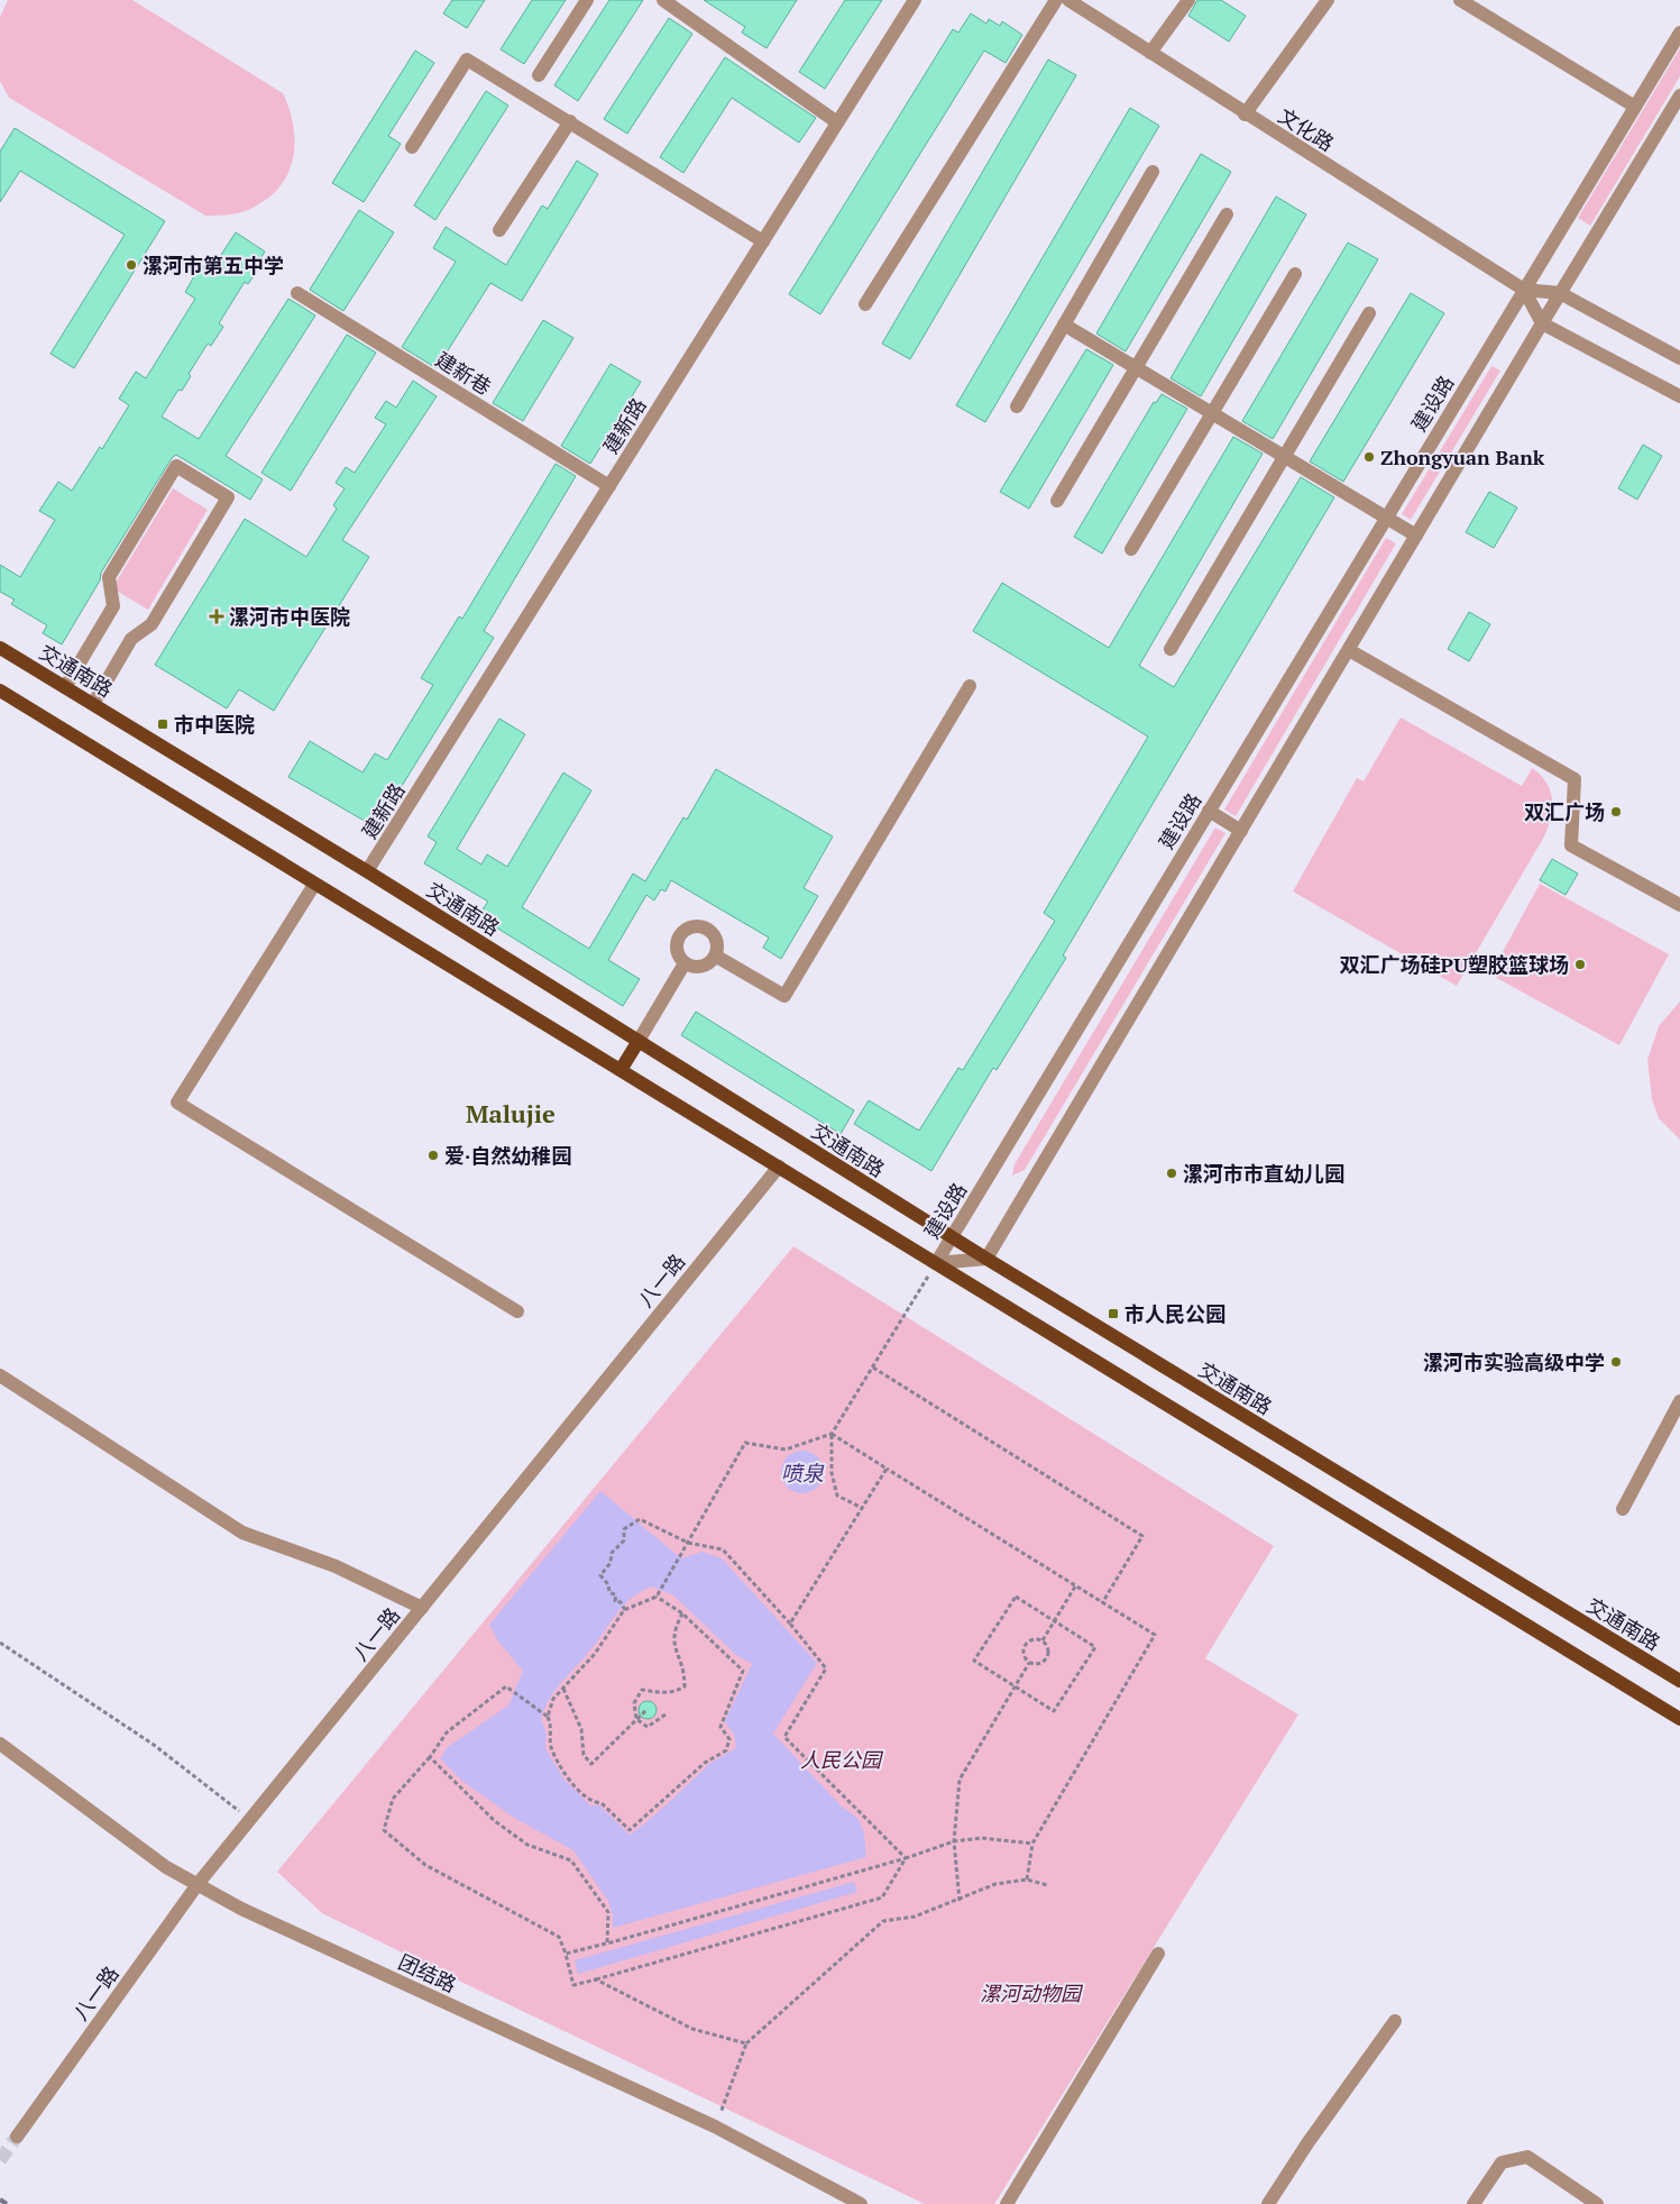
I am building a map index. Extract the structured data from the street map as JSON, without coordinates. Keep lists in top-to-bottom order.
{
  "streets": {
    "main road": ["交通南路"],
    "street": [
      "文化路",
      "建新巷",
      "建设路",
      "建新路",
      "八一路",
      "团结路"
    ]
  },
  "crossings": [
    ["文化路", "建设路"],
    ["建新巷", "建新路"],
    ["建设路", "交通南路"],
    ["建新路", "交通南路"],
    ["八一路", "团结路"]
  ],
  "districts": ["Malujie"],
  "water": ["喷泉"],
  "parks": ["人民公园", "漯河动物园"],
  "places": {
    "other": [
      "漯河市第五中学",
      "Zhongyuan Bank",
      "双汇广场",
      "双汇广场硅PU塑胶篮球场",
      "爱·自然幼稚园",
      "漯河市市直幼儿园",
      "漯河市实验高级中学"
    ],
    "health": ["漯河市中医院"],
    "transit": ["市中医院", "市人民公园"]
  }
}
